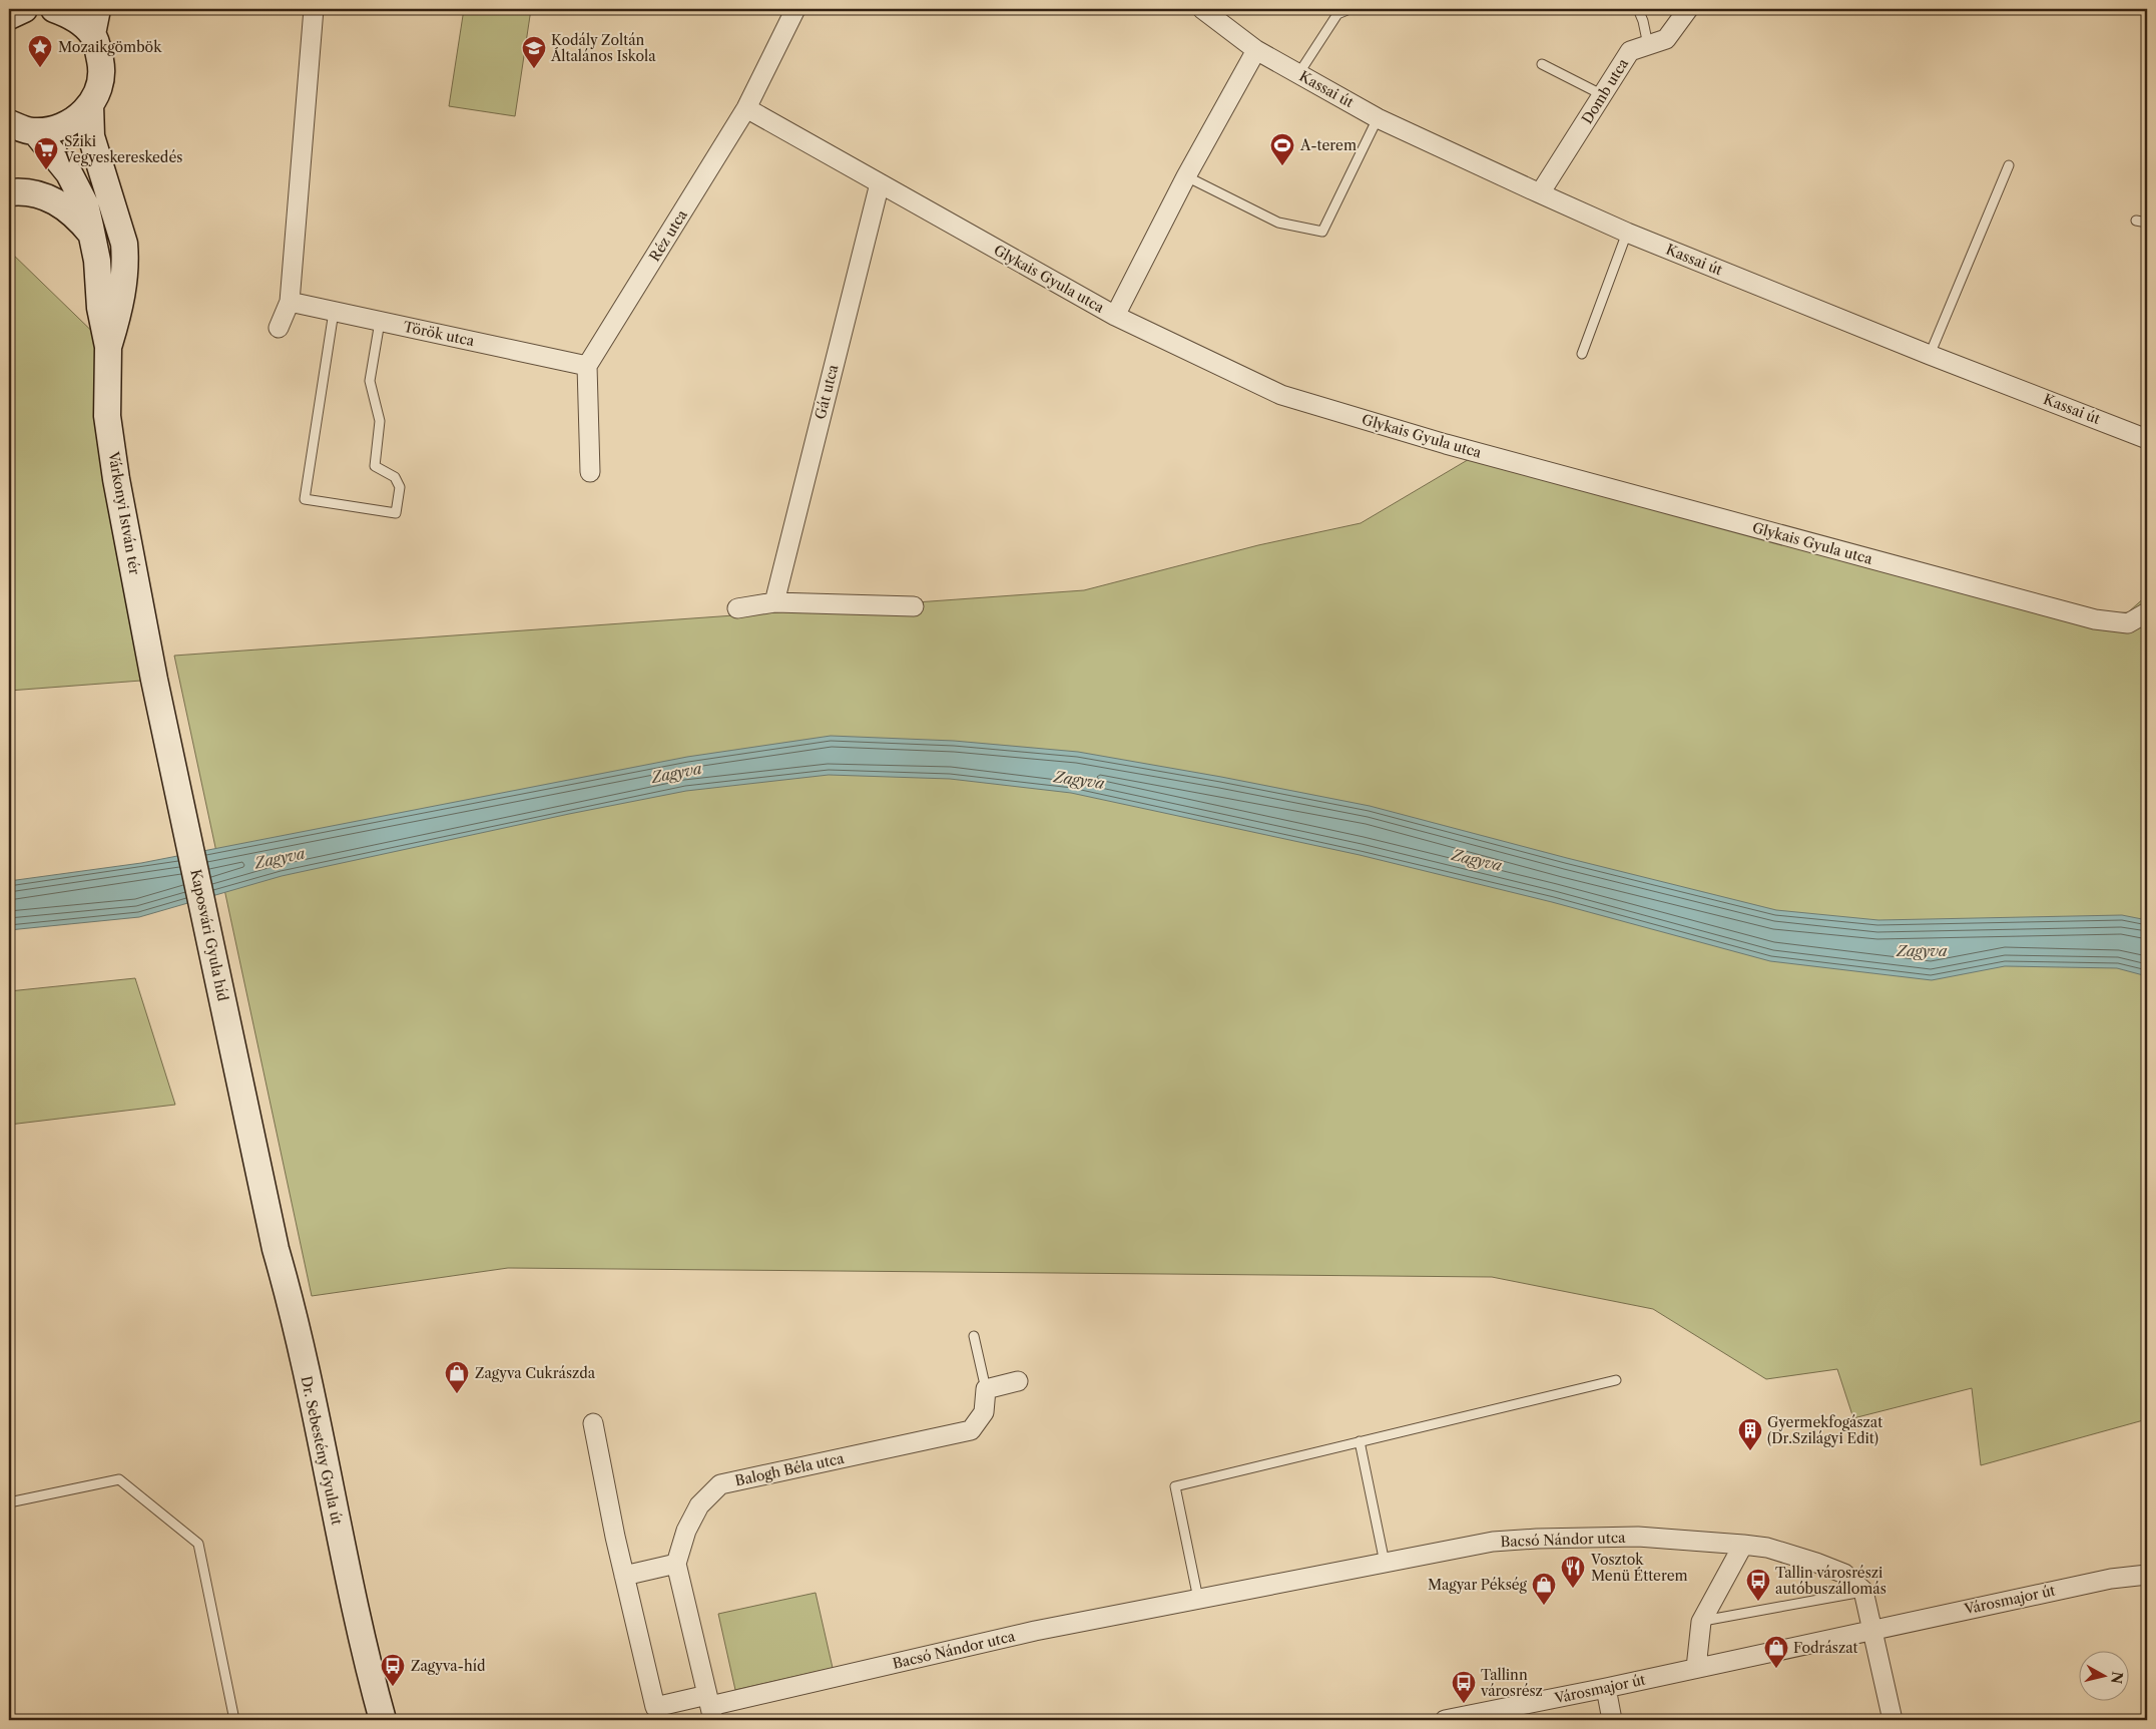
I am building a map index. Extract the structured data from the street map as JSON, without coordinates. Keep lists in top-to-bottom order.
{
  "streets": {
    "street": [
      "Kassai út",
      "Domb utca",
      "Réz utca",
      "Glykais Gyula utca",
      "Török utca",
      "Gát utca",
      "Várkonyi István tér",
      "Kaposvári Gyula híd",
      "Dr. Sebestény Gyula út",
      "Balogh Béla utca",
      "Bacsó Nándor utca",
      "Városmajor út"
    ]
  },
  "crossings": [
    ["Kassai út", "Domb utca"],
    ["Réz utca", "Glykais Gyula utca"],
    ["Réz utca", "Török utca"],
    ["Glykais Gyula utca", "Gát utca"],
    ["Várkonyi István tér", "Kaposvári Gyula híd"],
    ["Kaposvári Gyula híd", "Dr. Sebestény Gyula út"]
  ],
  "water": ["Zagyva"],
  "places": {
    "place": ["Mozaikgömbök"],
    "school or university": ["Kodály Zoltán Általános Iskola"],
    "sports": ["A-terem"],
    "supermarket": ["Sziki Vegyeskereskedés"],
    "shop": ["Zagyva Cukrászda", "Magyar Pékség", "Fodrászat"],
    "building": ["Gyermekfogászat (Dr.Szilágyi Edit)"],
    "restaurant": ["Vosztok Menü Étterem"],
    "bus stop": ["Tallin városrészi autóbuszállomás", "Zagyva-híd", "Tallinn városrész"]
  },
  "north": "right"
}
